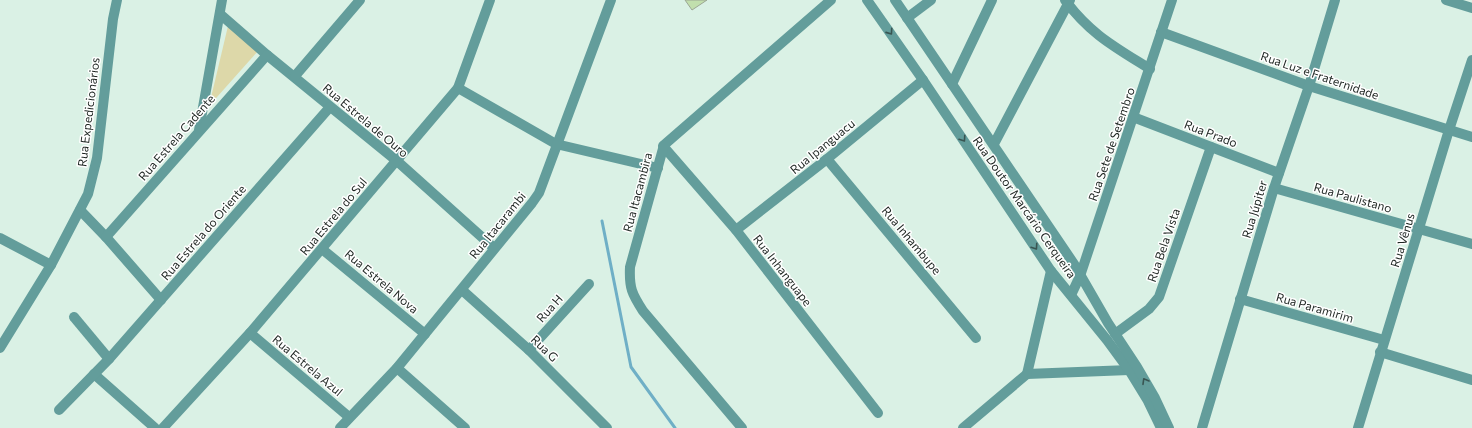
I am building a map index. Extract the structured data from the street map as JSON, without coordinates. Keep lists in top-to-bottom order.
{
  "streets": {
    "street": [
      "Rua Luz e Fraternidade",
      "Rua Expedicionários",
      "Rua Estrela de Ouro",
      "Rua Prado",
      "Rua Estrela Cadente",
      "Rua Sete de Setembro",
      "Rua Ipanguacu",
      "Rua Itacambira",
      "Rua Paulistano",
      "Rua Doutor Marcário Cerqueira",
      "Rua Júpiter",
      "Rua Estrela do Sul",
      "Rua Itacarambi",
      "Rua Estrela do Oriente",
      "Rua Inhambupe",
      "Rua Vênus",
      "Rua Bela Vista",
      "Rua Inhanguape",
      "Rua Estrela Nova",
      "Rua Paramirim",
      "Rua H",
      "Rua G",
      "Rua Estrela Azul"
    ]
  },
  "crossings": [
    ["Rua Luz e Fraternidade", "Rua Sete de Setembro"],
    ["Rua Luz e Fraternidade", "Rua Júpiter"],
    ["Rua Luz e Fraternidade", "Rua Vênus"],
    ["Rua Estrela de Ouro", "Rua Estrela Cadente"],
    ["Rua Estrela de Ouro", "Rua Estrela do Sul"],
    ["Rua Estrela de Ouro", "Rua Itacarambi"],
    ["Rua Estrela de Ouro", "Rua Estrela do Oriente"],
    ["Rua Prado", "Rua Sete de Setembro"],
    ["Rua Prado", "Rua Júpiter"],
    ["Rua Prado", "Rua Bela Vista"],
    ["Rua Sete de Setembro", "Rua Doutor Marcário Cerqueira"],
    ["Rua Ipanguacu", "Rua Doutor Marcário Cerqueira"],
    ["Rua Ipanguacu", "Rua Inhambupe"],
    ["Rua Ipanguacu", "Rua Inhanguape"],
    ["Rua Itacambira", "Rua Inhanguape"],
    ["Rua Paulistano", "Rua Júpiter"],
    ["Rua Paulistano", "Rua Vênus"],
    ["Rua Doutor Marcário Cerqueira", "Rua Bela Vista"],
    ["Rua Júpiter", "Rua Paramirim"],
    ["Rua Estrela do Sul", "Rua Estrela Nova"],
    ["Rua Estrela do Sul", "Rua Estrela Azul"],
    ["Rua Itacarambi", "Rua Estrela Nova"],
    ["Rua Itacarambi", "Rua G"],
    ["Rua Itacarambi", "Rua Estrela Azul"],
    ["Rua Vênus", "Rua Paramirim"],
    ["Rua H", "Rua G"]
  ]
}
